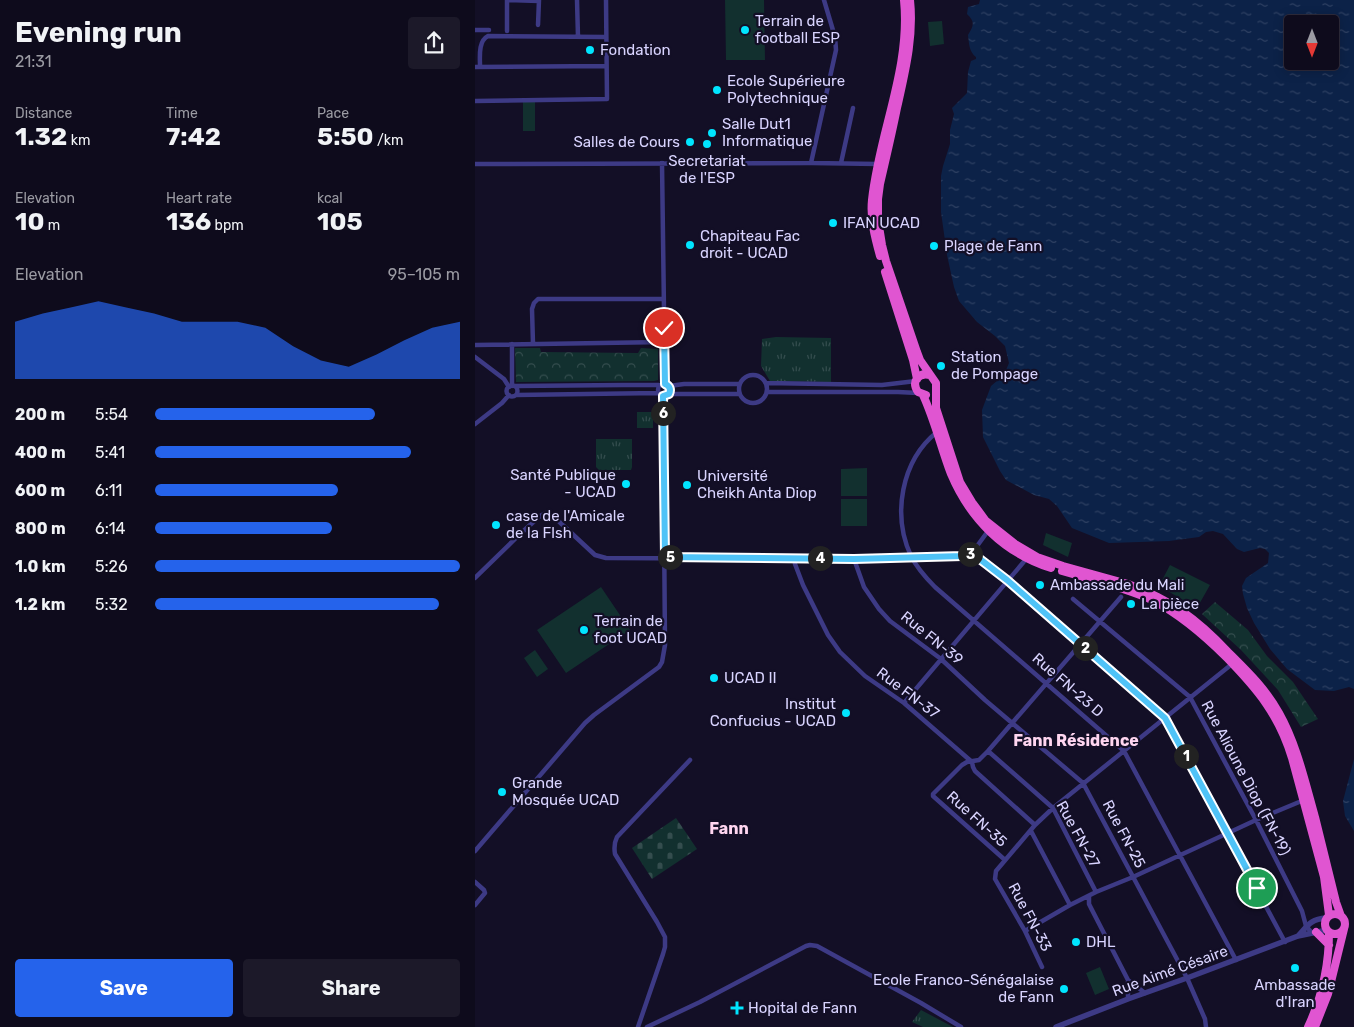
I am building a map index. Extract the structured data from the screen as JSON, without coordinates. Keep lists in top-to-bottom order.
{
  "streets": {
    "street": [
      "Rue FN-39",
      "Rue FN-23 D",
      "Rue FN-37",
      "Rue Alioune Diop (FN-19)",
      "Rue FN-35",
      "Rue FN-27",
      "Rue FN-25",
      "Rue FN-33",
      "Rue Aimé Césaire"
    ]
  },
  "crossings": [
    ["Rue FN-39", "Rue FN-25"],
    ["Rue FN-23 D", "Rue Aimé Césaire"],
    ["Rue FN-37", "Rue FN-35"],
    ["Rue FN-35", "Rue FN-33"],
    ["Rue FN-25", "Rue Aimé Césaire"]
  ],
  "districts": ["Fann Résidence", "Fann"],
  "places": {
    "other": [
      "Terrain de football ESP",
      "Fondation",
      "Ecole Supérieure Polytechnique",
      "Salle Dut1 Informatique",
      "Salles de Cours",
      "Secretariat de l'ESP",
      "IFAN UCAD",
      "Chapiteau Fac droit - UCAD",
      "Plage de Fann",
      "Station de Pompage",
      "Santé Publique - UCAD",
      "Université Cheikh Anta Diop",
      "case de l'Amicale de la Flsh",
      "Ambassade du Mali",
      "La pièce",
      "Terrain de foot UCAD",
      "UCAD II",
      "Institut Confucius - UCAD",
      "Grande Mosquée UCAD",
      "DHL",
      "Ambassade d'Iran",
      "Ecole Franco-Sénégalaise de Fann"
    ],
    "health": ["Hopital de Fann"]
  },
  "north": "bottom",
  "page": {
    "heading": ["Evening run", "21:31"],
    "stats": [
      ["Distance", "1.32 km"],
      ["Time", "7:42"],
      ["Pace", "5:50 /km"],
      ["Elevation", "10 m"],
      ["Heart rate", "136 bpm"],
      ["kcal", "105"]
    ],
    "chart": ["Elevation", "95–105 m"],
    "list": [
      {
        "name": "200 m",
        "note": "5:54"
      },
      {
        "name": "400 m",
        "note": "5:41"
      },
      {
        "name": "600 m",
        "note": "6:11"
      },
      {
        "name": "800 m",
        "note": "6:14"
      },
      {
        "name": "1.0 km",
        "note": "5:26"
      },
      {
        "name": "1.2 km",
        "note": "5:32"
      }
    ],
    "pins": [
      "6",
      "3",
      "5",
      "4",
      "2",
      "1"
    ],
    "buttons": ["Save", "Share"]
  }
}
